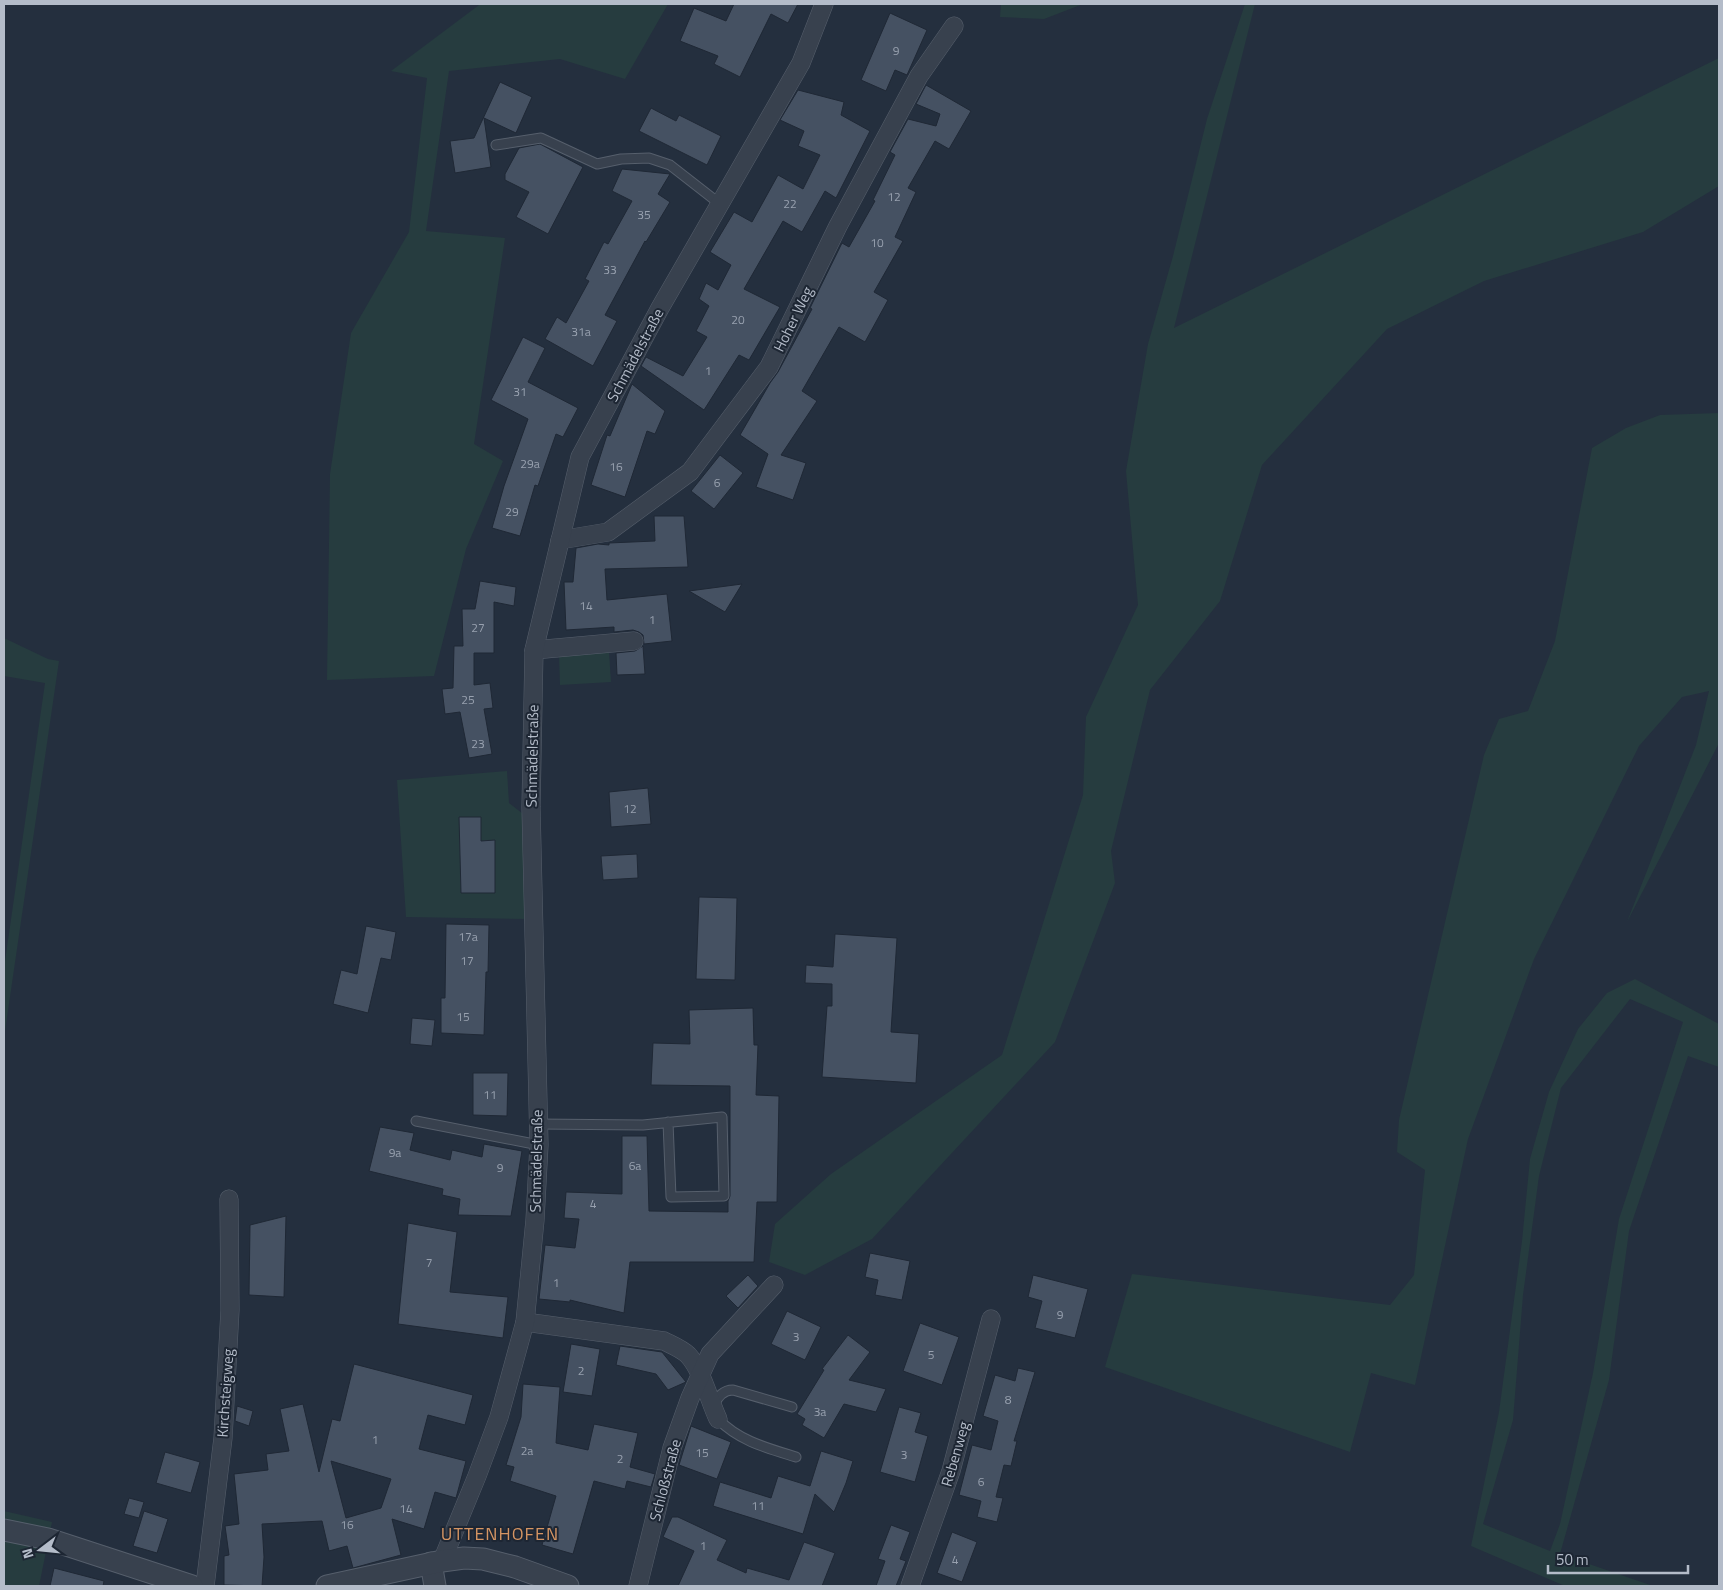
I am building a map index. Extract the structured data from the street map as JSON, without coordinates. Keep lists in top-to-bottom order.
{
  "streets": {
    "street": [
      "Hoher Weg",
      "Schmädelstraße",
      "Kirchsteigweg",
      "Rebenweg",
      "Schloßstraße"
    ]
  },
  "crossings": [
    ["Hoher Weg", "Schmädelstraße"]
  ],
  "districts": ["UTTENHOFEN"],
  "house_numbers": [
    "9",
    "12",
    "22",
    "35",
    "10",
    "33",
    "20",
    "31a",
    "1",
    "31",
    "29a",
    "16",
    "6",
    "29",
    "14",
    "1",
    "27",
    "25",
    "23",
    "12",
    "17a",
    "17",
    "15",
    "11",
    "9a",
    "6a",
    "9",
    "4",
    "7",
    "1",
    "9",
    "3",
    "5",
    "2",
    "8",
    "3a",
    "1",
    "2a",
    "15",
    "3",
    "2",
    "6",
    "11",
    "14",
    "16",
    "1",
    "4"
  ],
  "scale_bar": "50 m",
  "north": "left"
}
